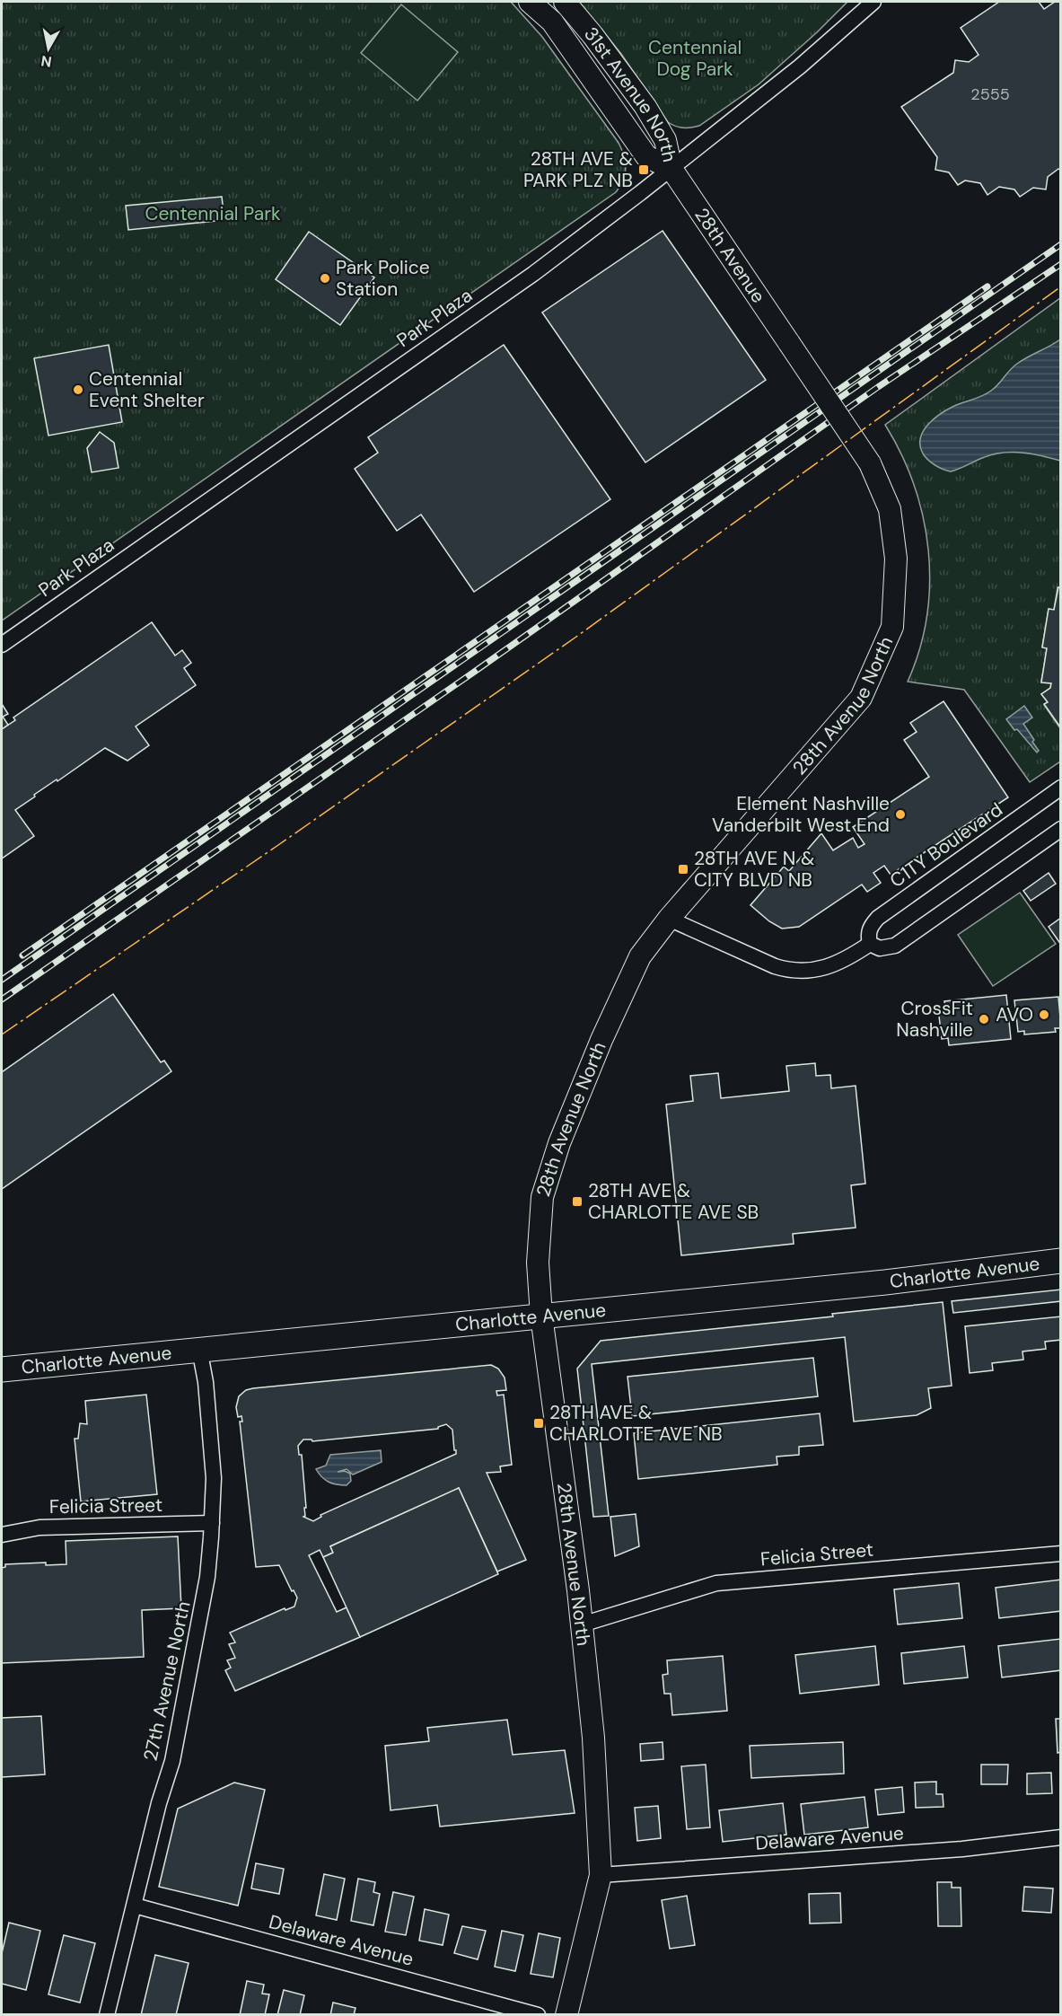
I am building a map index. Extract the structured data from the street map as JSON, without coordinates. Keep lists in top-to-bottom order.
{
  "streets": {
    "main road": [
      "31st Avenue North",
      "28th Avenue",
      "28th Avenue North",
      "Charlotte Avenue"
    ],
    "street": [
      "Park Plaza",
      "C1TY Boulevard",
      "Felicia Street",
      "27th Avenue North",
      "Delaware Avenue"
    ]
  },
  "crossings": [
    ["31st Avenue North", "28th Avenue"],
    ["31st Avenue North", "Park Plaza"],
    ["28th Avenue", "Park Plaza"],
    ["28th Avenue", "28th Avenue North"],
    ["28th Avenue North", "Charlotte Avenue"],
    ["28th Avenue North", "Felicia Street"],
    ["28th Avenue North", "Delaware Avenue"],
    ["Charlotte Avenue", "27th Avenue North"],
    ["Felicia Street", "27th Avenue North"],
    ["27th Avenue North", "Delaware Avenue"]
  ],
  "parks": ["Centennial Dog Park", "Centennial Park"],
  "places": {
    "transit": [
      "28TH AVE & PARK PLZ NB",
      "28TH AVE N & CITY BLVD NB",
      "28TH AVE & CHARLOTTE AVE SB",
      "28TH AVE & CHARLOTTE AVE NB"
    ],
    "other": [
      "Park Police Station",
      "Centennial Event Shelter",
      "Element Nashville Vanderbilt West End",
      "AVO",
      "CrossFit Nashville"
    ]
  },
  "house_numbers": ["2555"],
  "north": "bottom"
}
